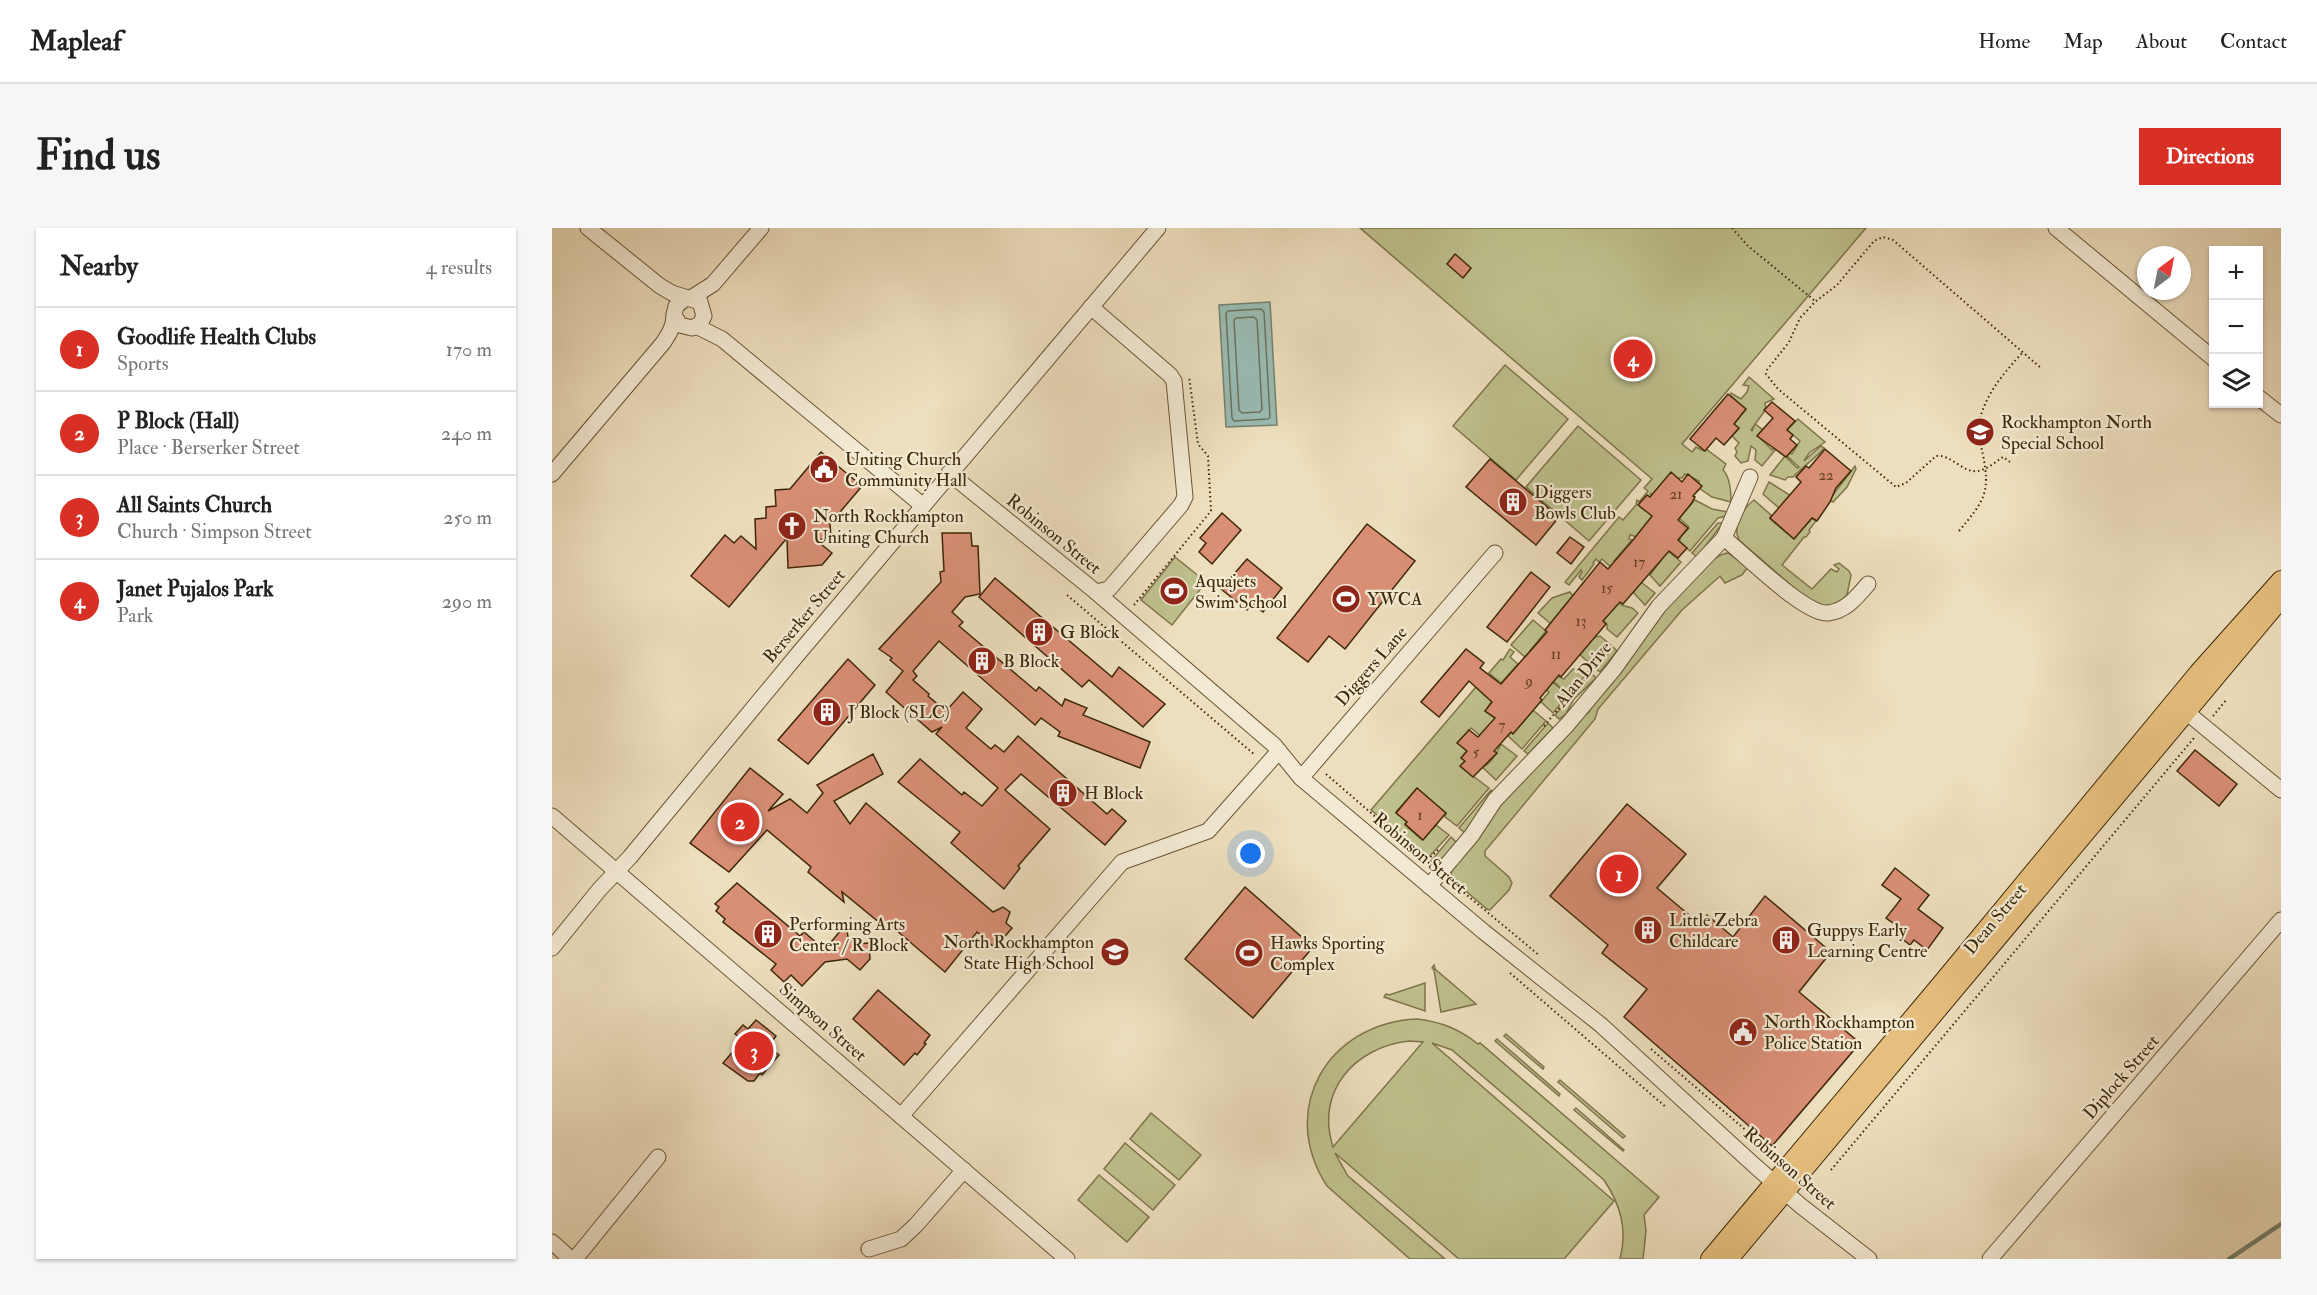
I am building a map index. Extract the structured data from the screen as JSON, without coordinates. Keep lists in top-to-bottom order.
{
  "streets": {
    "main road": ["Dean Street"],
    "street": [
      "Robinson Street",
      "Berserker Street",
      "Diggers Lane",
      "Alan Drive",
      "Simpson Street",
      "Diplock Street"
    ]
  },
  "crossings": [
    ["Robinson Street", "Berserker Street"],
    ["Robinson Street", "Diggers Lane"],
    ["Robinson Street", "Alan Drive"],
    ["Robinson Street", "Dean Street"],
    ["Berserker Street", "Simpson Street"]
  ],
  "places": {
    "school or university": ["Rockhampton North Special School", "North Rockhampton State High School"],
    "public building": ["Uniting Church Community Hall", "North Rockhampton Police Station"],
    "building": [
      "Diggers Bowls Club",
      "G Block",
      "B Block",
      "J Block (SLC)",
      "H Block",
      "Little Zebra Childcare",
      "Performing Arts Center / R Block",
      "Guppys Early Learning Centre"
    ],
    "church": ["North Rockhampton Uniting Church"],
    "sports": ["Aquajets Swim School", "YWCA", "Hawks Sporting Complex"]
  },
  "house_numbers": [
    "22",
    "21",
    "17",
    "15",
    "13",
    "11",
    "9",
    "7",
    "5",
    "1"
  ],
  "north": "top right",
  "page": {
    "header": "Mapleaf",
    "nav": [
      "Home",
      "Map",
      "About",
      "Contact"
    ],
    "buttons": "Directions",
    "title": "Find us",
    "heading": ["Nearby", "4 results"],
    "map_buttons": ["+", "−"],
    "list": [
      {
        "mark": "1",
        "name": "Goodlife Health Clubs",
        "note": "Sports",
        "value": "170 m"
      },
      {
        "mark": "2",
        "name": "P Block (Hall)",
        "note": "Place · Berserker Street",
        "value": "240 m"
      },
      {
        "mark": "3",
        "name": "All Saints Church",
        "note": "Church · Simpson Street",
        "value": "250 m"
      },
      {
        "mark": "4",
        "name": "Janet Pujalos Park",
        "note": "Park",
        "value": "290 m"
      }
    ],
    "pins": [
      "4",
      "2",
      "1",
      "3"
    ]
  }
}
